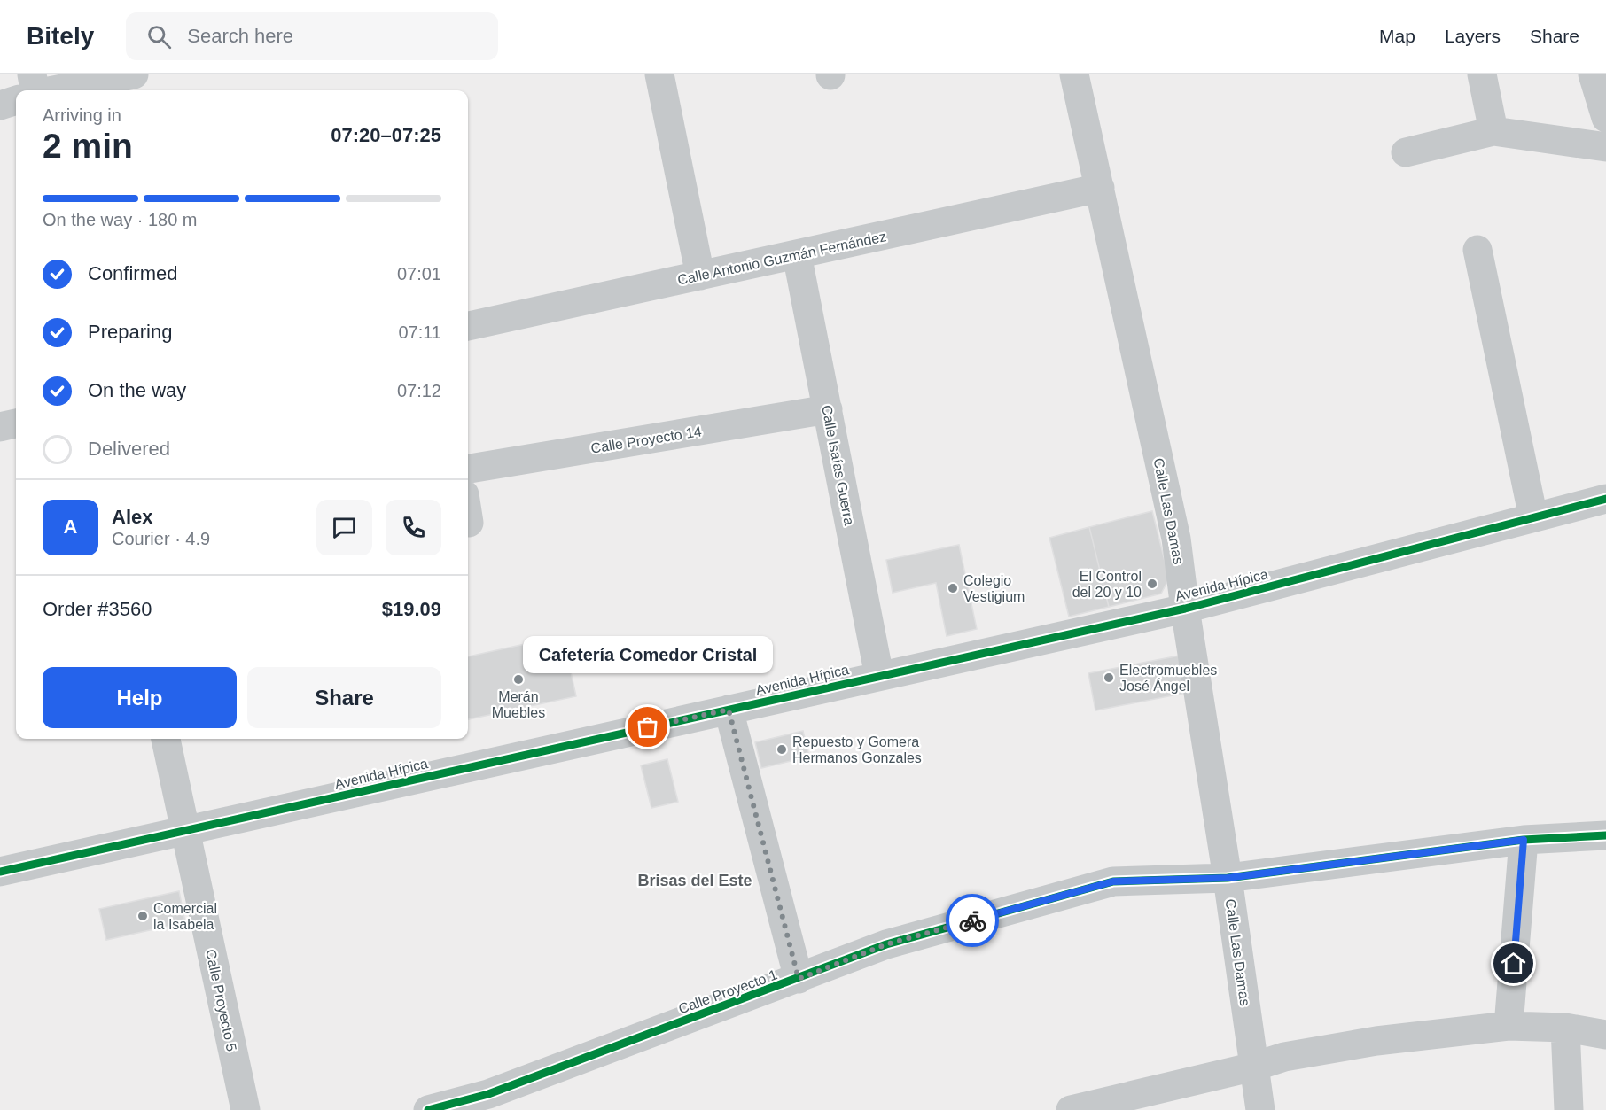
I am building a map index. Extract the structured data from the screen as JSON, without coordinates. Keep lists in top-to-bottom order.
{
  "streets": {
    "street": [
      "Calle Antonio Guzmán Fernández",
      "Calle Proyecto 14",
      "Calle Isaías Guerra",
      "Calle Las Damas",
      "Avenida Hípica",
      "Calle Proyecto 1",
      "Calle Proyecto 5"
    ]
  },
  "crossings": [
    ["Calle Antonio Guzmán Fernández", "Calle Isaías Guerra"],
    ["Calle Antonio Guzmán Fernández", "Calle Las Damas"],
    ["Calle Proyecto 14", "Calle Isaías Guerra"],
    ["Calle Isaías Guerra", "Avenida Hípica"],
    ["Calle Las Damas", "Avenida Hípica"],
    ["Calle Las Damas", "Calle Proyecto 1"],
    ["Avenida Hípica", "Calle Proyecto 5"]
  ],
  "districts": ["Brisas del Este"],
  "places": [
    "El Control del 20 y 10",
    "Colegio Vestigium",
    "Electromuebles José Ángel",
    "Merán Muebles",
    "Cafetería Comedor Cristal",
    "Repuesto y Gomera Hermanos Gonzales",
    "Comercial la Isabela"
  ],
  "page": {
    "header": "Bitely",
    "search": "Search here",
    "nav": ["Map", "Layers", "Share"],
    "heading": ["2 min", "Arriving in", "07:20–07:25"],
    "panel": [
      "Alex",
      "Courier · 4.9",
      "Order #3560",
      "$19.09"
    ],
    "bar": "On the way · 180 m",
    "list": [
      ["Confirmed", "07:01"],
      ["Preparing", "07:11"],
      ["On the way", "07:12"],
      "Delivered"
    ],
    "round": "A",
    "bubble": "Cafetería Comedor Cristal",
    "buttons": ["Help", "Share"]
  }
}
